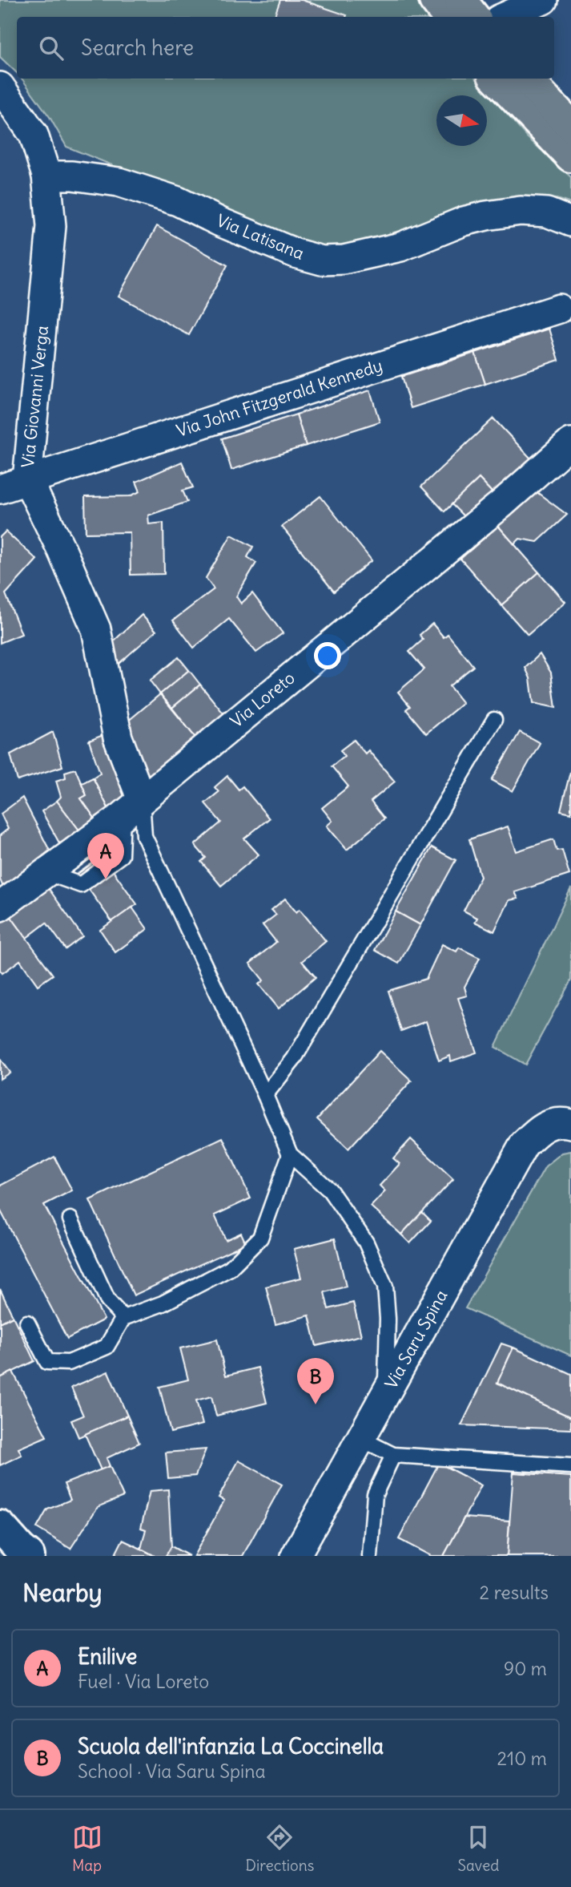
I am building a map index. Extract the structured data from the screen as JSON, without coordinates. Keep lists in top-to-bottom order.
{
  "streets": {
    "street": [
      "Via Latisana",
      "Via Giovanni Verga",
      "Via John Fitzgerald Kennedy",
      "Via Loreto",
      "Via Saru Spina"
    ]
  },
  "crossings": [
    ["Via Latisana", "Via Giovanni Verga"],
    ["Via Giovanni Verga", "Via John Fitzgerald Kennedy"],
    ["Via Giovanni Verga", "Via Loreto"]
  ],
  "north": "right",
  "page": {
    "search": "Search here",
    "pins": ["A", "B"],
    "heading": ["Nearby", "2 results"],
    "list": [
      {
        "mark": "A",
        "name": "Enilive",
        "note": "Fuel · Via Loreto",
        "value": "90 m"
      },
      {
        "mark": "B",
        "name": "Scuola dell'infanzia La Coccinella",
        "note": "School · Via Saru Spina",
        "value": "210 m"
      }
    ],
    "nav": ["Map", "Directions", "Saved"]
  }
}
